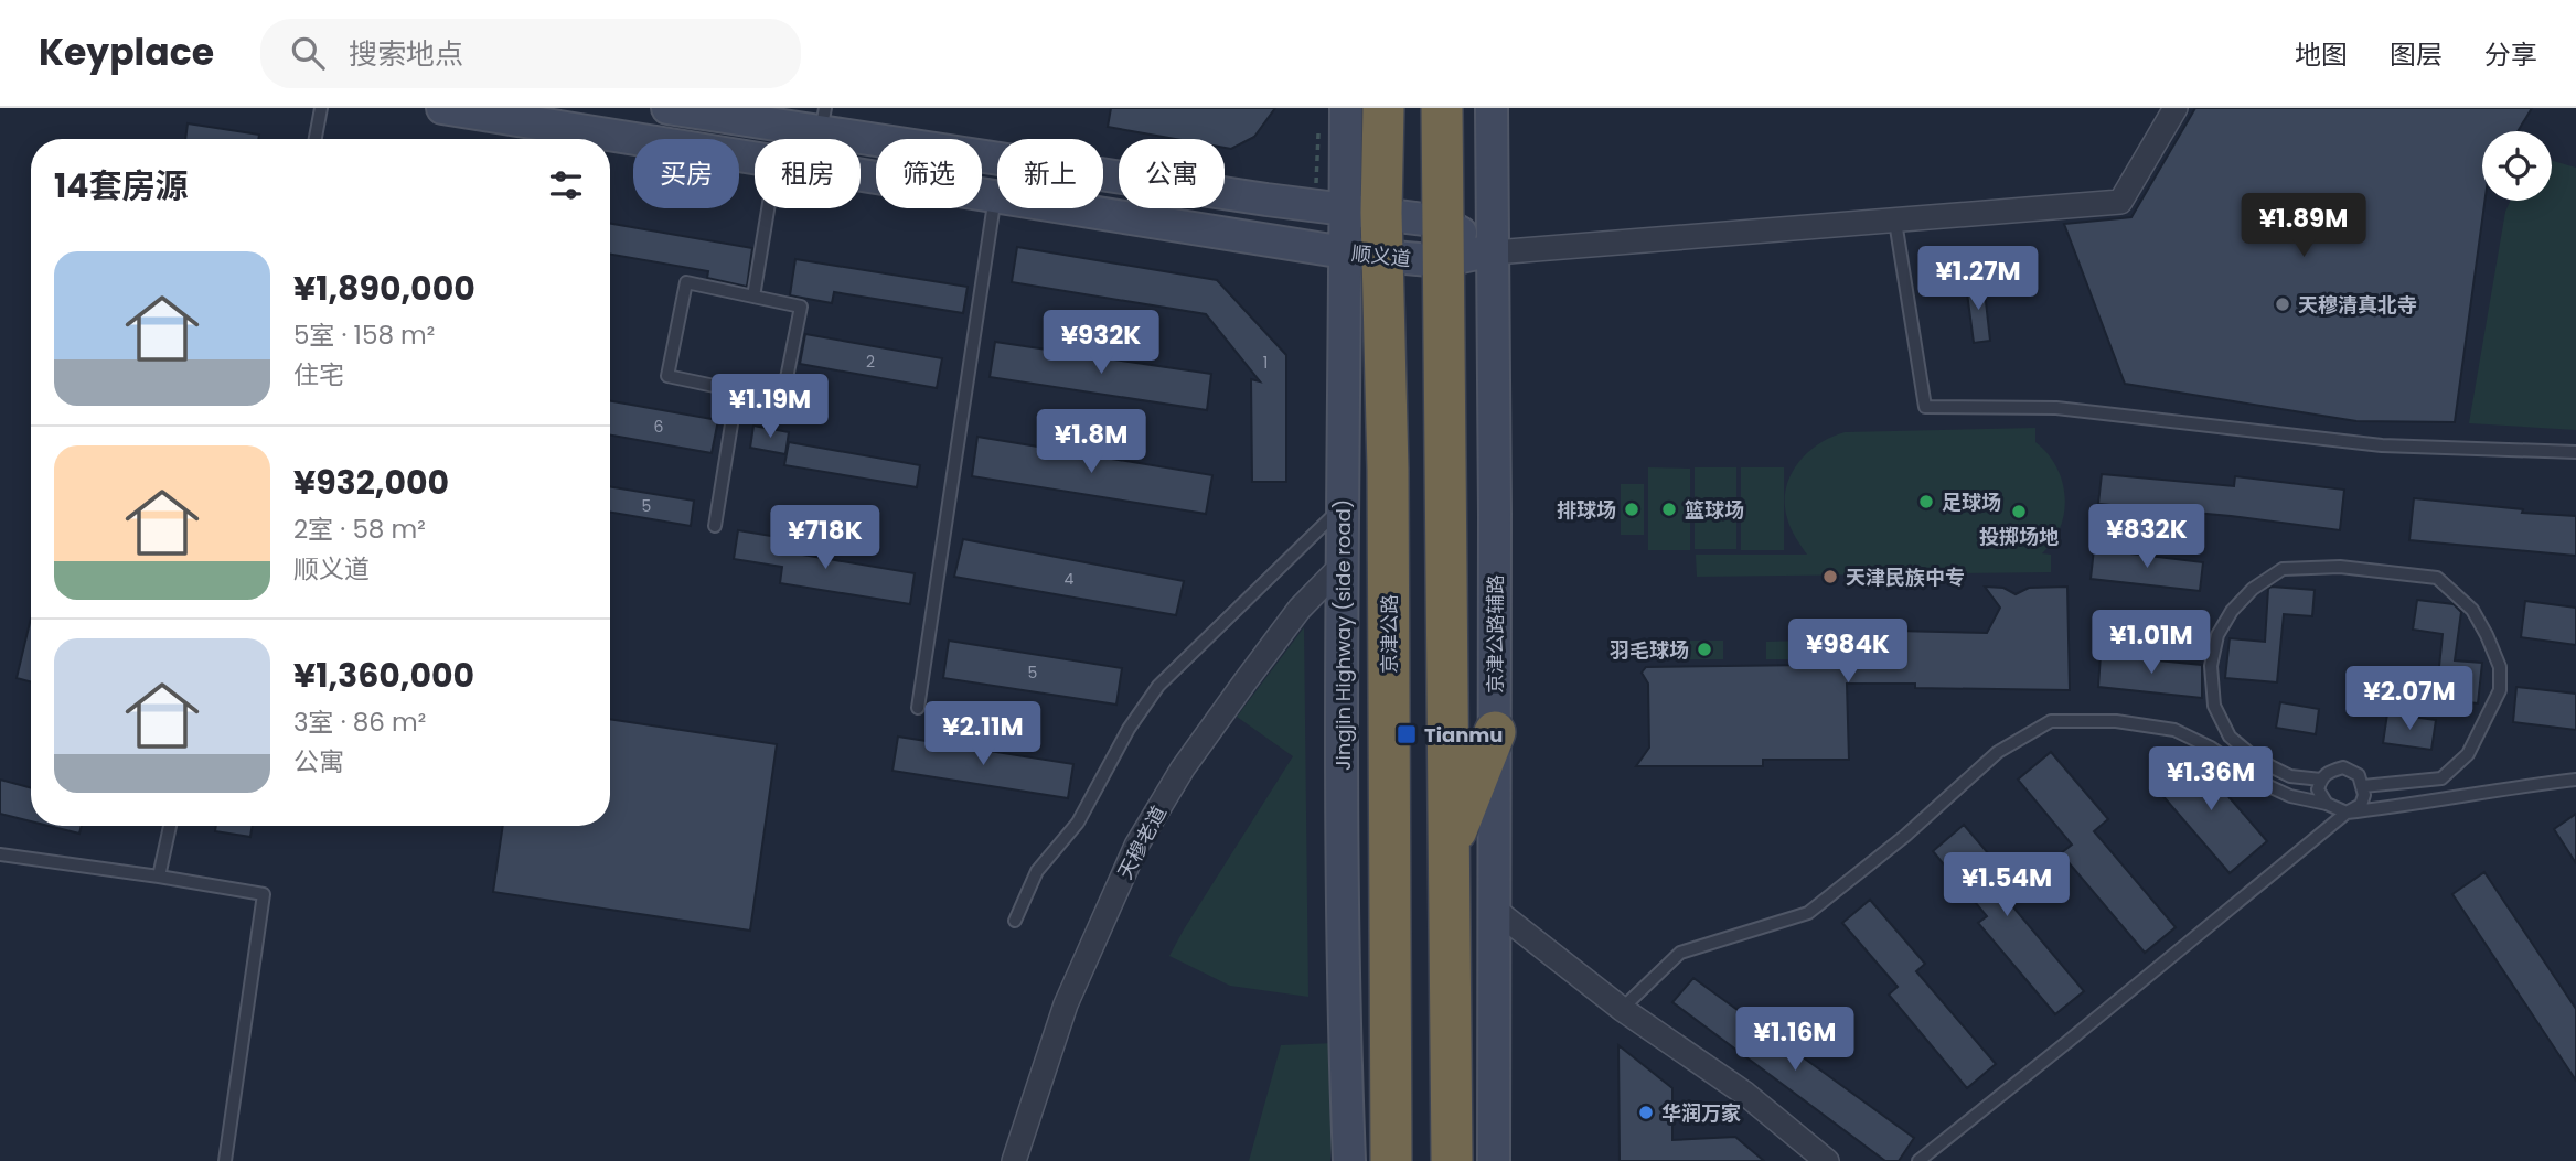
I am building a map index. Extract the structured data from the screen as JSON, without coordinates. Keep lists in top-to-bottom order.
{
  "streets": {
    "highway": ["京津公路"],
    "street": [
      "顺义道",
      "京津公路辅路",
      "Jingjin Highway (side road)",
      "天穆老道"
    ]
  },
  "crossings": [
    ["顺义道", "京津公路"],
    ["顺义道", "京津公路辅路"],
    ["顺义道", "Jingjin Highway (side road)"],
    ["京津公路", "Jingjin Highway (side road)"],
    ["Jingjin Highway (side road)", "天穆老道"]
  ],
  "places": {
    "other": [
      "天穆清真北寺",
      "足球场",
      "排球场",
      "篮球场",
      "投掷场地",
      "天津民族中专",
      "羽毛球场",
      "华润万家"
    ],
    "transit": ["Tianmu"]
  },
  "house_numbers": [
    "2",
    "1",
    "6",
    "5",
    "4",
    "5"
  ],
  "page": {
    "header": "Keyplace",
    "search": "搜索地点",
    "nav": ["地图", "图层", "分享"],
    "chip": [
      "买房",
      "租房",
      "筛选",
      "新上",
      "公寓"
    ],
    "heading": "14套房源",
    "price": [
      "¥1.89M",
      "¥1.27M",
      "¥932K",
      "¥1.19M",
      "¥1.8M",
      "¥832K",
      "¥718K",
      "¥1.01M",
      "¥984K",
      "¥2.07M",
      "¥2.11M",
      "¥1.36M",
      "¥1.54M",
      "¥1.16M"
    ],
    "list": [
      {
        "name": "¥1,890,000",
        "note": "5室 · 158 m² · 住宅"
      },
      {
        "name": "¥932,000",
        "note": "2室 · 58 m² · 顺义道"
      },
      {
        "name": "¥1,360,000",
        "note": "3室 · 86 m² · 公寓"
      }
    ]
  }
}
